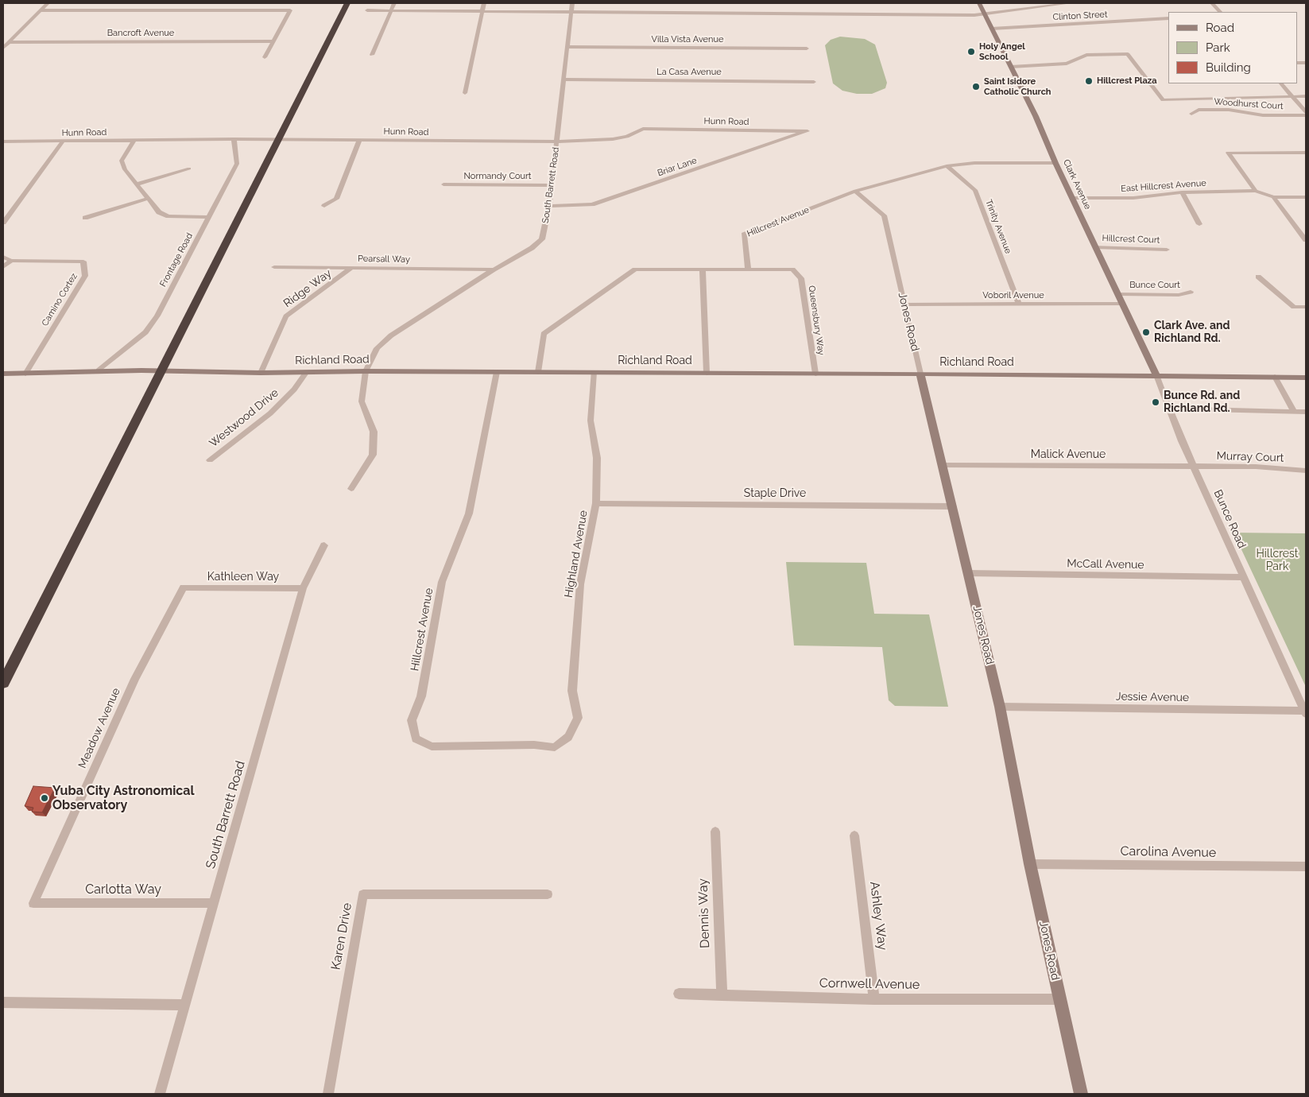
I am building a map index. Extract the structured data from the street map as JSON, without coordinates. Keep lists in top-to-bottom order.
{
  "streets": {
    "street": [
      "Clinton Street",
      "Bancroft Avenue",
      "Villa Vista Avenue",
      "La Casa Avenue",
      "Woodhurst Court",
      "Hunn Road",
      "Briar Lane",
      "Normandy Court",
      "Clark Avenue",
      "South Barrett Road",
      "East Hillcrest Avenue",
      "Hillcrest Avenue",
      "Trinity Avenue",
      "Hillcrest Court",
      "Pearsall Way",
      "Frontage Road",
      "Bunce Court",
      "Ridge Way",
      "Voboril Avenue",
      "Camino Cortez",
      "Queensbury Way",
      "Jones Road",
      "Richland Road",
      "Westwood Drive",
      "Malick Avenue",
      "Murray Court",
      "Staple Drive",
      "Bunce Road",
      "Highland Avenue",
      "McCall Avenue",
      "Kathleen Way",
      "Jessie Avenue",
      "Meadow Avenue",
      "Carolina Avenue",
      "Carlotta Way",
      "Dennis Way",
      "Ashley Way",
      "Karen Drive",
      "Cornwell Avenue"
    ]
  },
  "crossings": [
    ["Clinton Street", "Clark Avenue"],
    ["Villa Vista Avenue", "South Barrett Road"],
    ["La Casa Avenue", "South Barrett Road"],
    ["Hunn Road", "Briar Lane"],
    ["Hunn Road", "South Barrett Road"],
    ["Hunn Road", "Frontage Road"],
    ["Briar Lane", "South Barrett Road"],
    ["Normandy Court", "South Barrett Road"],
    ["Clark Avenue", "East Hillcrest Avenue"],
    ["Clark Avenue", "Hillcrest Avenue"],
    ["Clark Avenue", "Hillcrest Court"],
    ["Clark Avenue", "Bunce Court"],
    ["Clark Avenue", "Voboril Avenue"],
    ["Clark Avenue", "Richland Road"],
    ["Clark Avenue", "Bunce Road"],
    ["South Barrett Road", "Pearsall Way"],
    ["South Barrett Road", "Richland Road"],
    ["South Barrett Road", "Kathleen Way"],
    ["South Barrett Road", "Carlotta Way"],
    ["Hillcrest Avenue", "Trinity Avenue"],
    ["Hillcrest Avenue", "Queensbury Way"],
    ["Hillcrest Avenue", "Jones Road"],
    ["Hillcrest Avenue", "Richland Road"],
    ["Hillcrest Avenue", "Highland Avenue"],
    ["Trinity Avenue", "Voboril Avenue"],
    ["Pearsall Way", "Ridge Way"],
    ["Frontage Road", "Richland Road"],
    ["Ridge Way", "Richland Road"],
    ["Voboril Avenue", "Jones Road"],
    ["Camino Cortez", "Richland Road"],
    ["Queensbury Way", "Richland Road"],
    ["Jones Road", "Richland Road"],
    ["Jones Road", "Malick Avenue"],
    ["Jones Road", "Staple Drive"],
    ["Jones Road", "McCall Avenue"],
    ["Jones Road", "Jessie Avenue"],
    ["Jones Road", "Carolina Avenue"],
    ["Jones Road", "Cornwell Avenue"],
    ["Richland Road", "Westwood Drive"],
    ["Richland Road", "Bunce Road"],
    ["Richland Road", "Highland Avenue"],
    ["Malick Avenue", "Murray Court"],
    ["Malick Avenue", "Bunce Road"],
    ["Murray Court", "Bunce Road"],
    ["Staple Drive", "Highland Avenue"],
    ["Bunce Road", "McCall Avenue"],
    ["Bunce Road", "Jessie Avenue"],
    ["Kathleen Way", "Meadow Avenue"],
    ["Meadow Avenue", "Carlotta Way"],
    ["Dennis Way", "Cornwell Avenue"],
    ["Ashley Way", "Cornwell Avenue"]
  ],
  "parks": ["Hillcrest Park"],
  "places": [
    "Holy Angel School",
    "Hillcrest Plaza",
    "Saint Isidore Catholic Church",
    "Clark Ave. and Richland Rd.",
    "Bunce Rd. and Richland Rd.",
    "Yuba City Astronomical Observatory"
  ],
  "legend": ["Road", "Park", "Building"]
}
